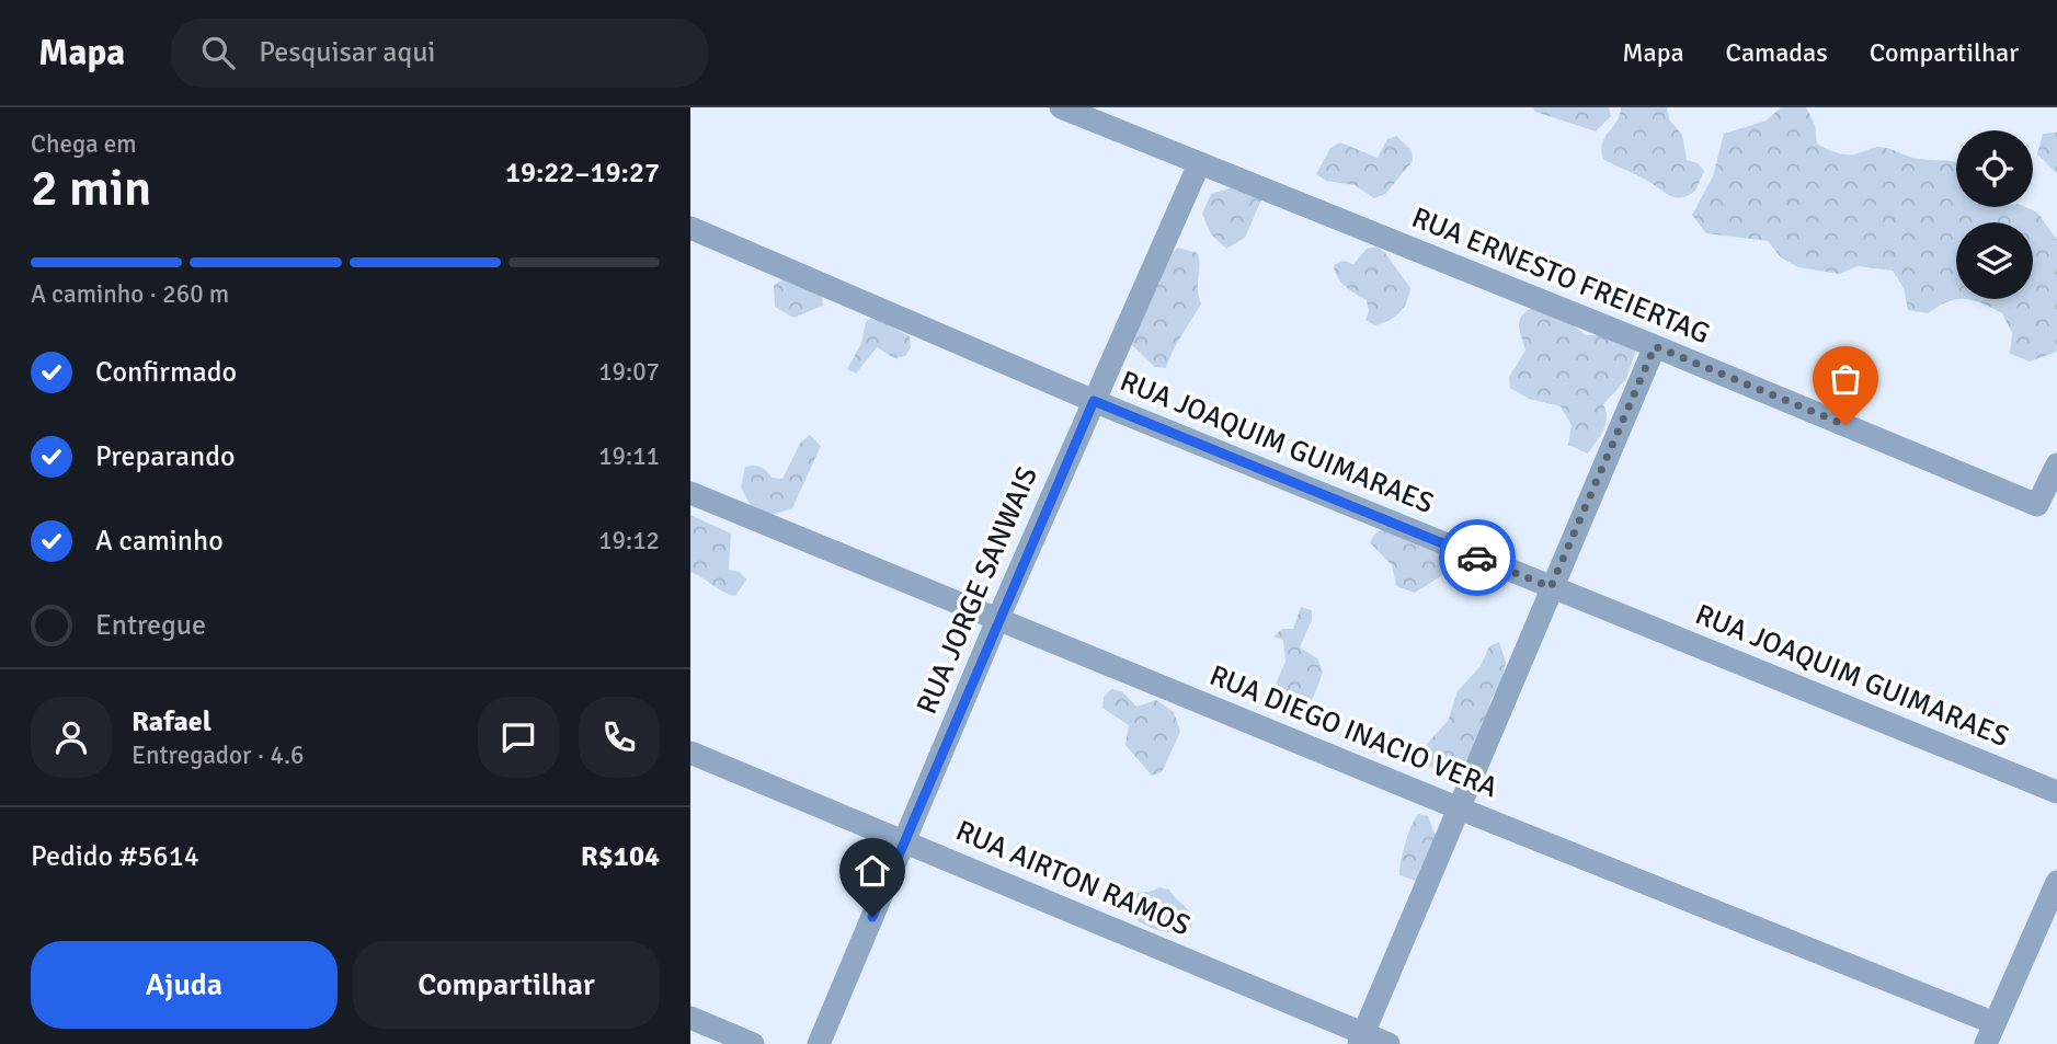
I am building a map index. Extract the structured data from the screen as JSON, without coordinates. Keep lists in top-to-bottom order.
{
  "streets": {
    "street": [
      "RUA ERNESTO FREIERTAG",
      "RUA JOAQUIM GUIMARAES",
      "RUA JORGE SANWAIS",
      "RUA DIEGO INACIO VERA",
      "RUA AIRTON RAMOS"
    ]
  },
  "crossings": [
    ["RUA ERNESTO FREIERTAG", "RUA JORGE SANWAIS"],
    ["RUA JOAQUIM GUIMARAES", "RUA JORGE SANWAIS"],
    ["RUA JORGE SANWAIS", "RUA DIEGO INACIO VERA"],
    ["RUA JORGE SANWAIS", "RUA AIRTON RAMOS"]
  ],
  "page": {
    "header": "Mapa",
    "search": "Pesquisar aqui",
    "nav": ["Mapa", "Camadas", "Compartilhar"],
    "heading": ["2 min", "Chega em", "19:22–19:27"],
    "panel": [
      "Rafael",
      "Entregador · 4.6",
      "Pedido #5614",
      "R$104"
    ],
    "bar": "A caminho · 260 m",
    "list": [
      ["Confirmado", "19:07"],
      ["Preparando", "19:11"],
      ["A caminho", "19:12"],
      "Entregue"
    ],
    "buttons": ["Ajuda", "Compartilhar"]
  }
}
